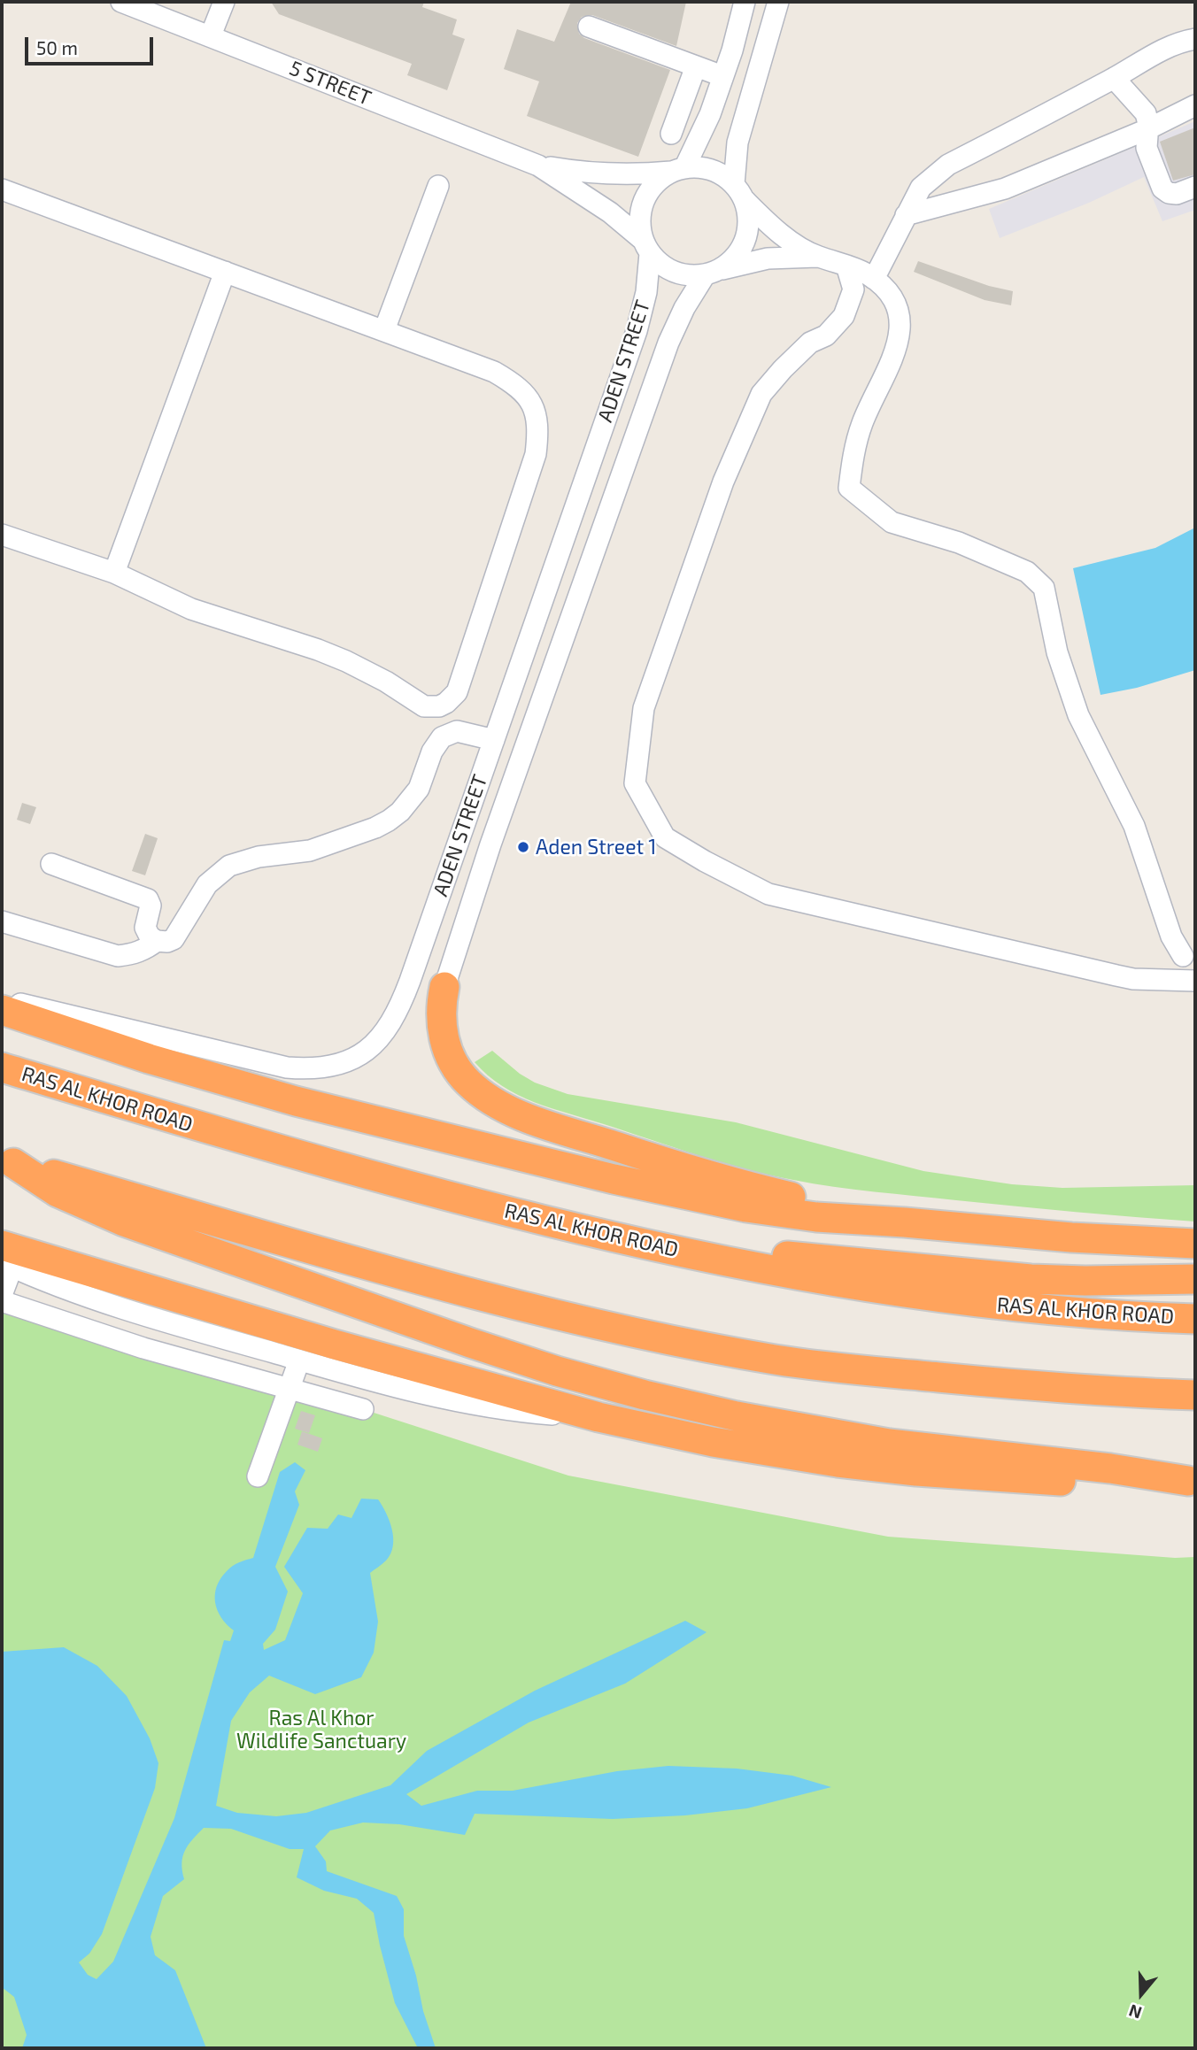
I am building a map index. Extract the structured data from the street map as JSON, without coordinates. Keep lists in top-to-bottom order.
{
  "streets": {
    "highway": ["RAS AL KHOR ROAD"],
    "street": ["5 STREET", "ADEN STREET"]
  },
  "crossings": [
    ["5 STREET", "ADEN STREET"]
  ],
  "parks": ["Ras Al Khor Wildlife Sanctuary"],
  "places": ["Aden Street 1"],
  "scale_bar": "50 m",
  "north": "bottom"
}
